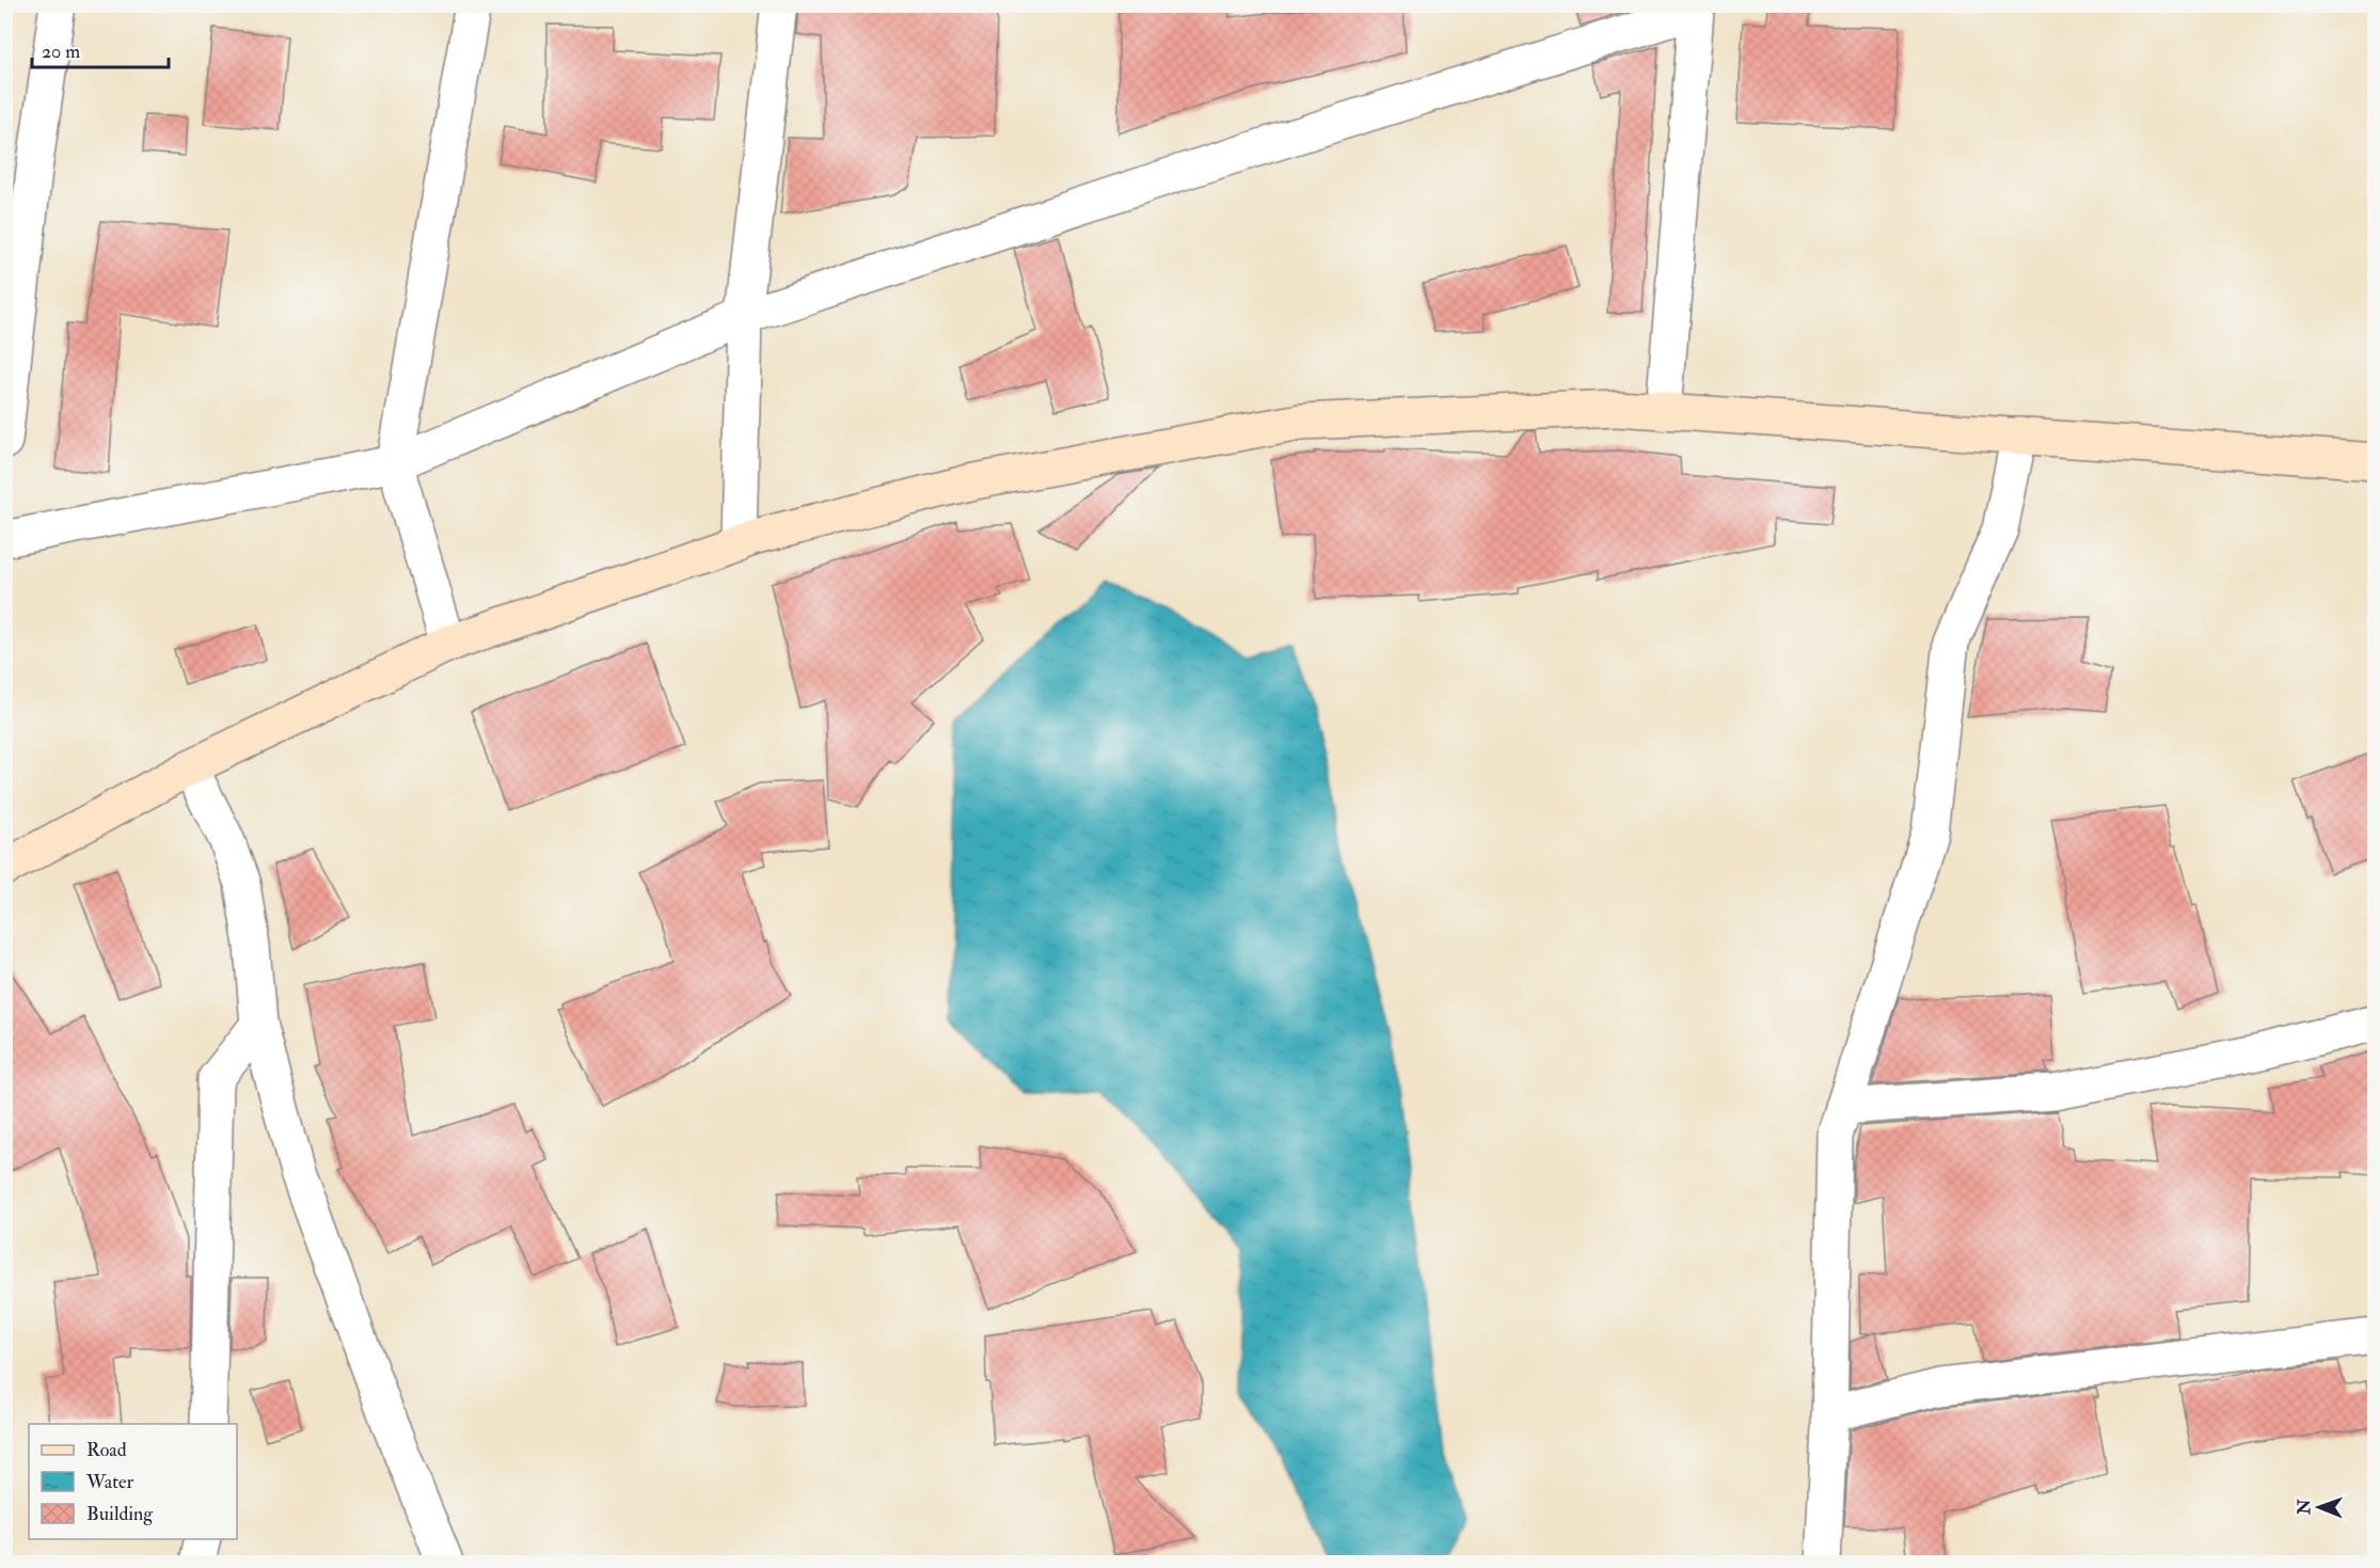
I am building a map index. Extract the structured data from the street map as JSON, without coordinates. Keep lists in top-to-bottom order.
{
  "legend": ["Road", "Water", "Building"],
  "scale_bar": "20 m",
  "north": "left"
}
